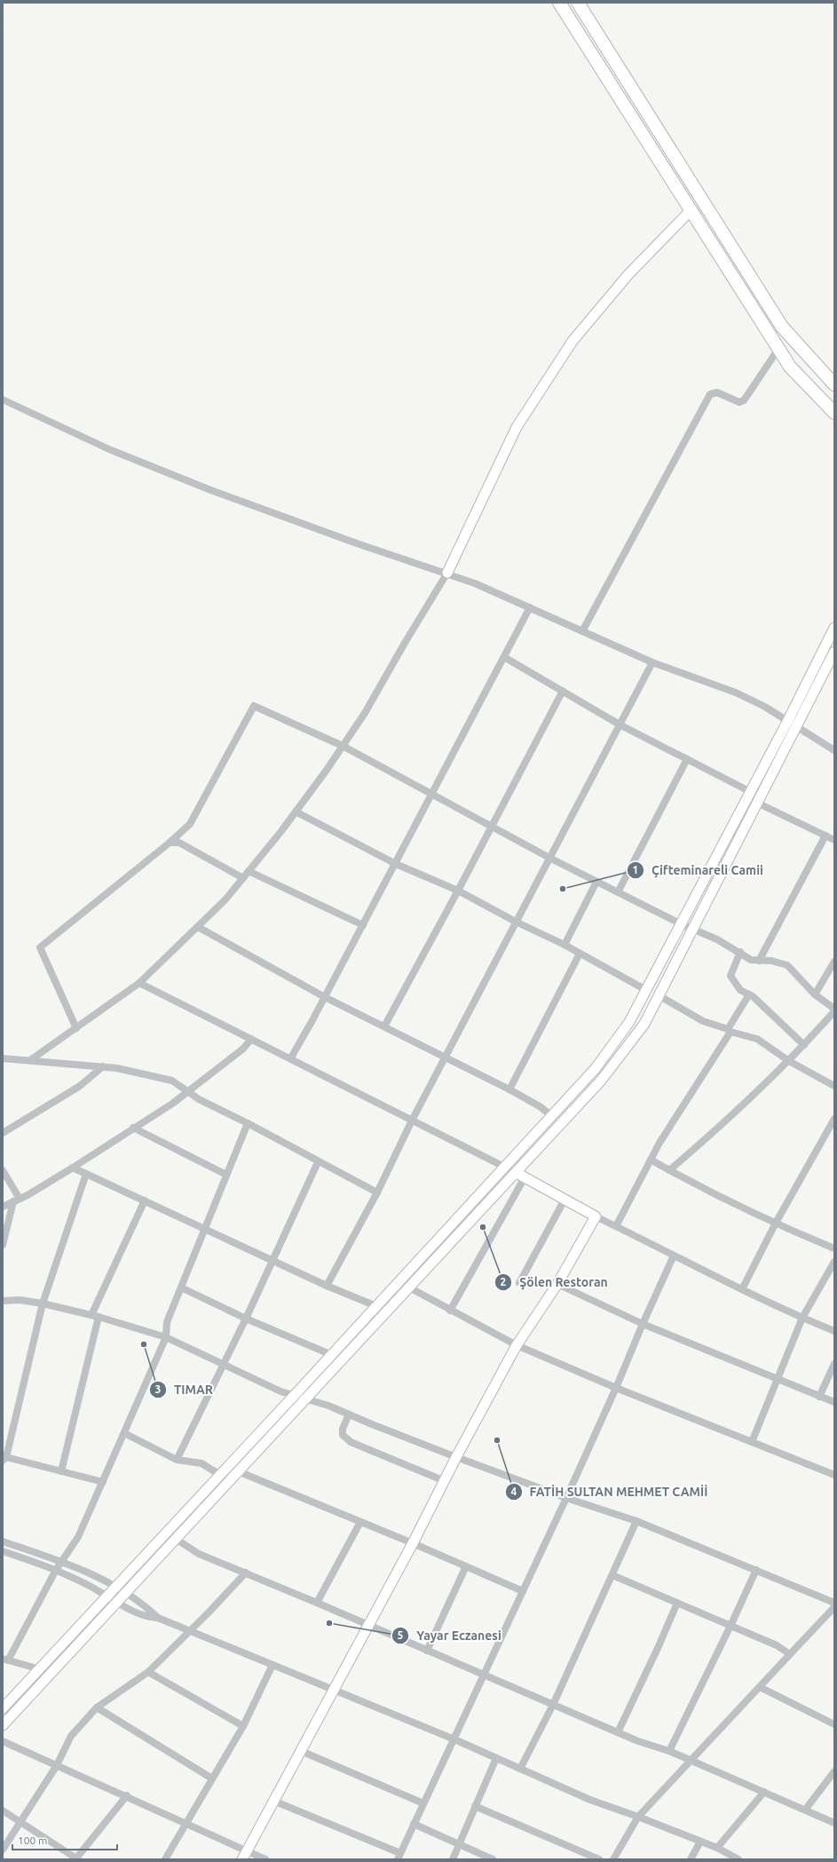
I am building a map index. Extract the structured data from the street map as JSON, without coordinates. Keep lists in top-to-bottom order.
{
  "places": [
    "Çifteminareli Camii",
    "Şölen Restoran",
    "TIMAR",
    "FATİH SULTAN MEHMET CAMİİ",
    "Yayar Eczanesi"
  ],
  "scale_bar": "100 m"
}
